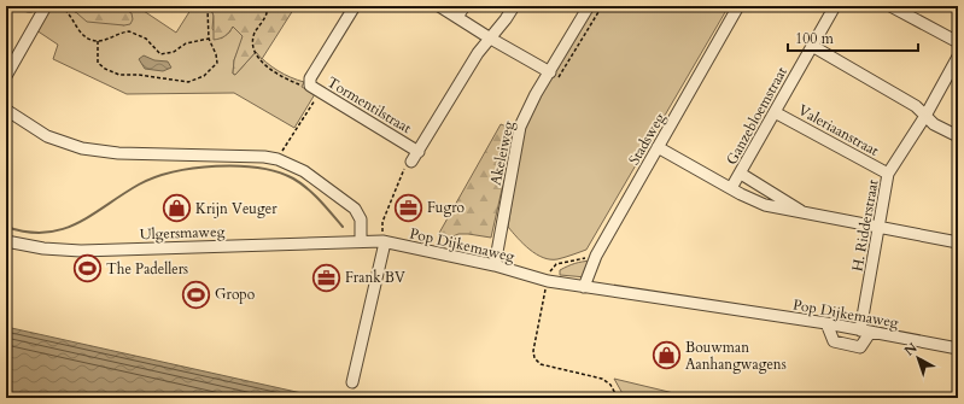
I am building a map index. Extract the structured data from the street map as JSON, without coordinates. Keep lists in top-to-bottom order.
{
  "streets": {
    "street": [
      "Tormentilstraat",
      "Ganzebloemstraat",
      "Valeriaanstraat",
      "Stadsweg",
      "Akeleiweg",
      "H. Ridderstraat",
      "Ulgersmaweg",
      "Pop Dijkemaweg"
    ]
  },
  "crossings": [
    ["Ganzebloemstraat", "Valeriaanstraat"],
    ["Valeriaanstraat", "H. Ridderstraat"],
    ["Stadsweg", "Pop Dijkemaweg"],
    ["Akeleiweg", "Pop Dijkemaweg"],
    ["H. Ridderstraat", "Pop Dijkemaweg"],
    ["Ulgersmaweg", "Pop Dijkemaweg"]
  ],
  "places": {
    "office": ["Fugro", "Frank BV"],
    "shop": ["Krijn Veuger", "Bouwman Aanhangwagens"],
    "sports": ["The Padellers", "Gropo"]
  },
  "scale_bar": "100 m",
  "north": "top left"
}
